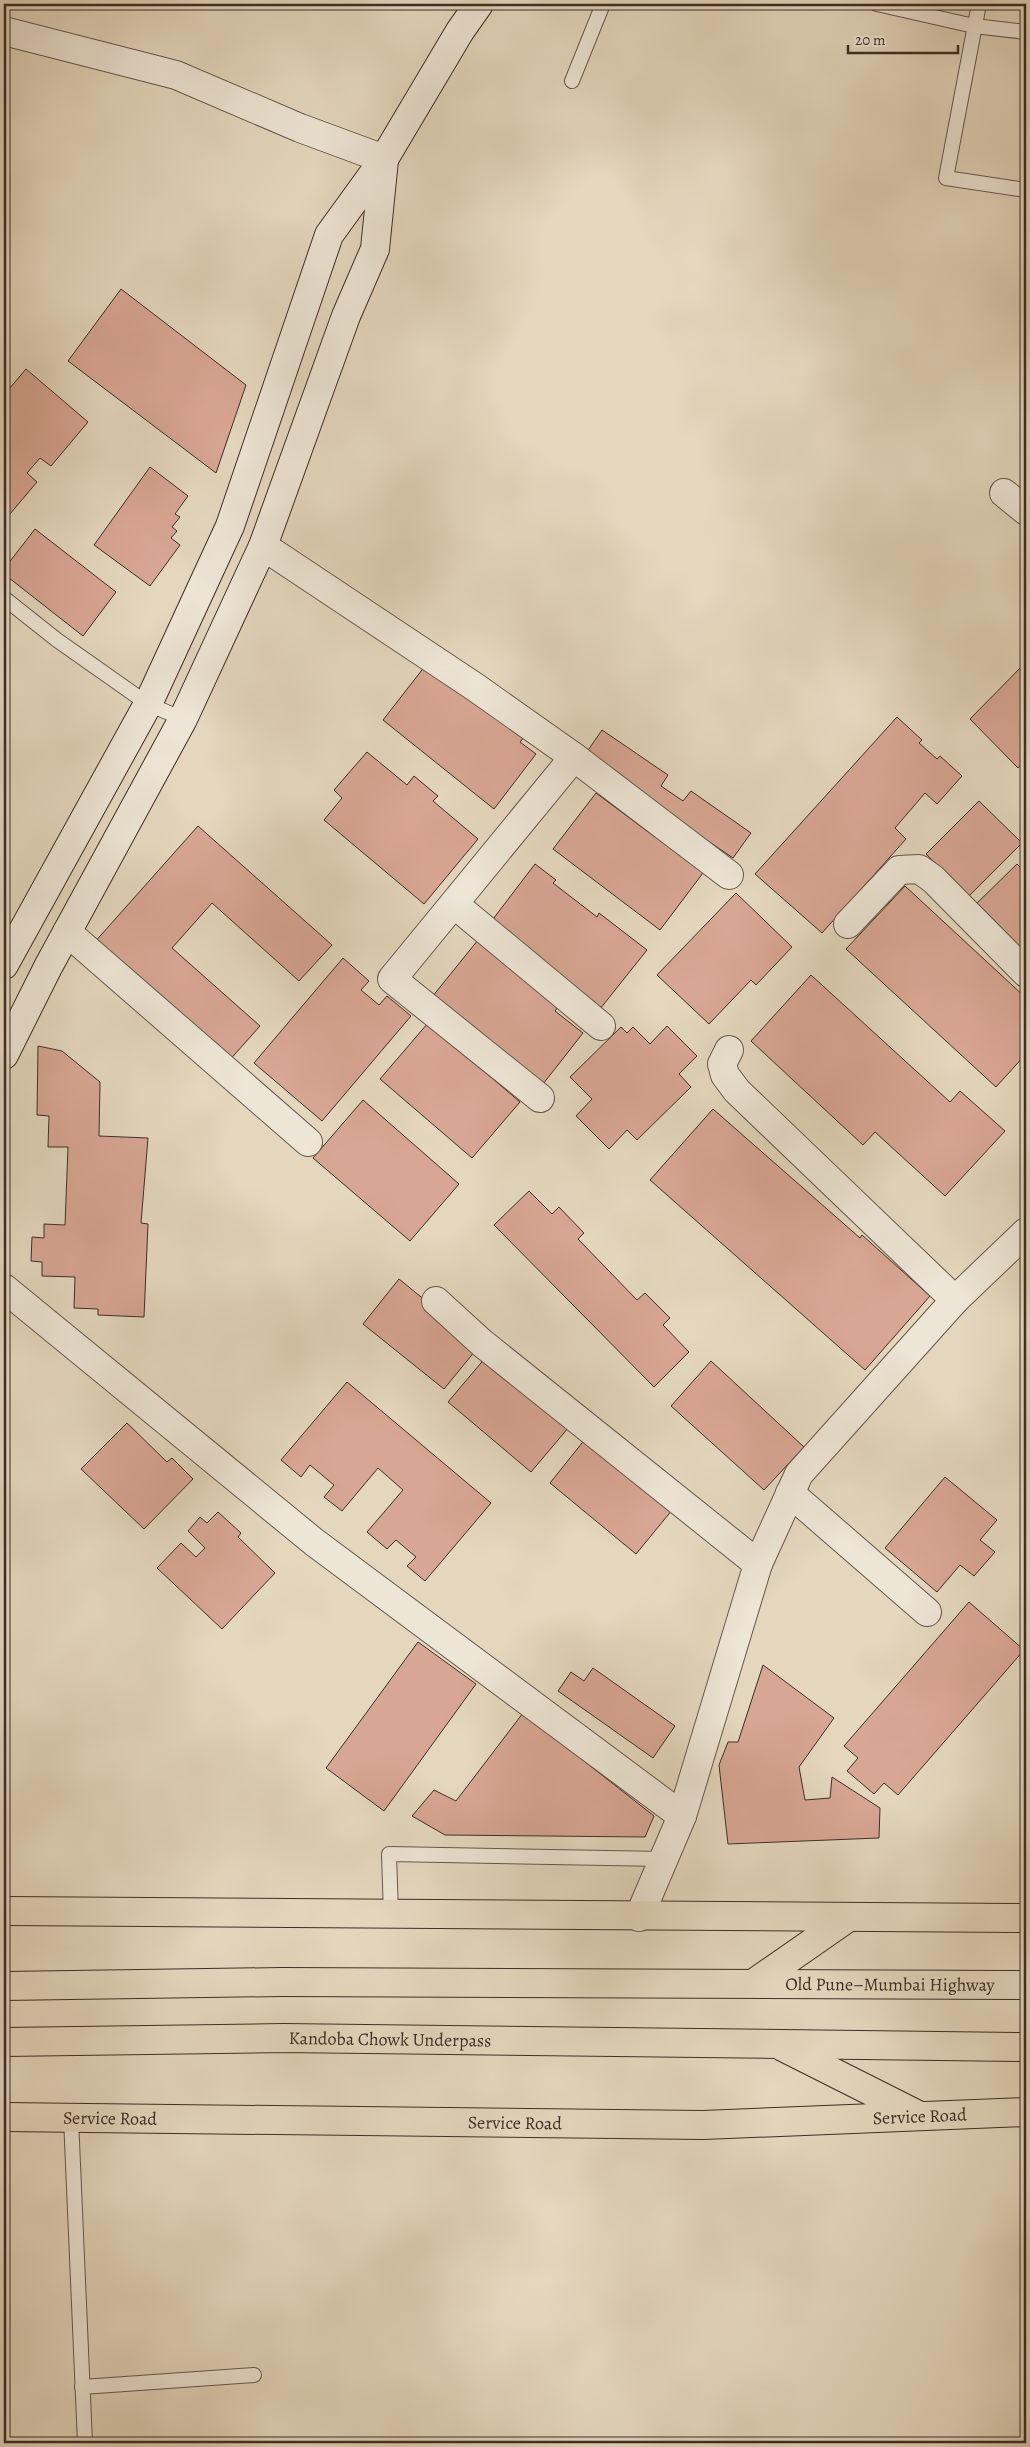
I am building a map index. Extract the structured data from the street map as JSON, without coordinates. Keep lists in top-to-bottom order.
{
  "streets": {
    "main road": ["Old Pune–Mumbai Highway", "Kandoba Chowk Underpass", "Service Road"]
  },
  "scale_bar": "20 m"
}
